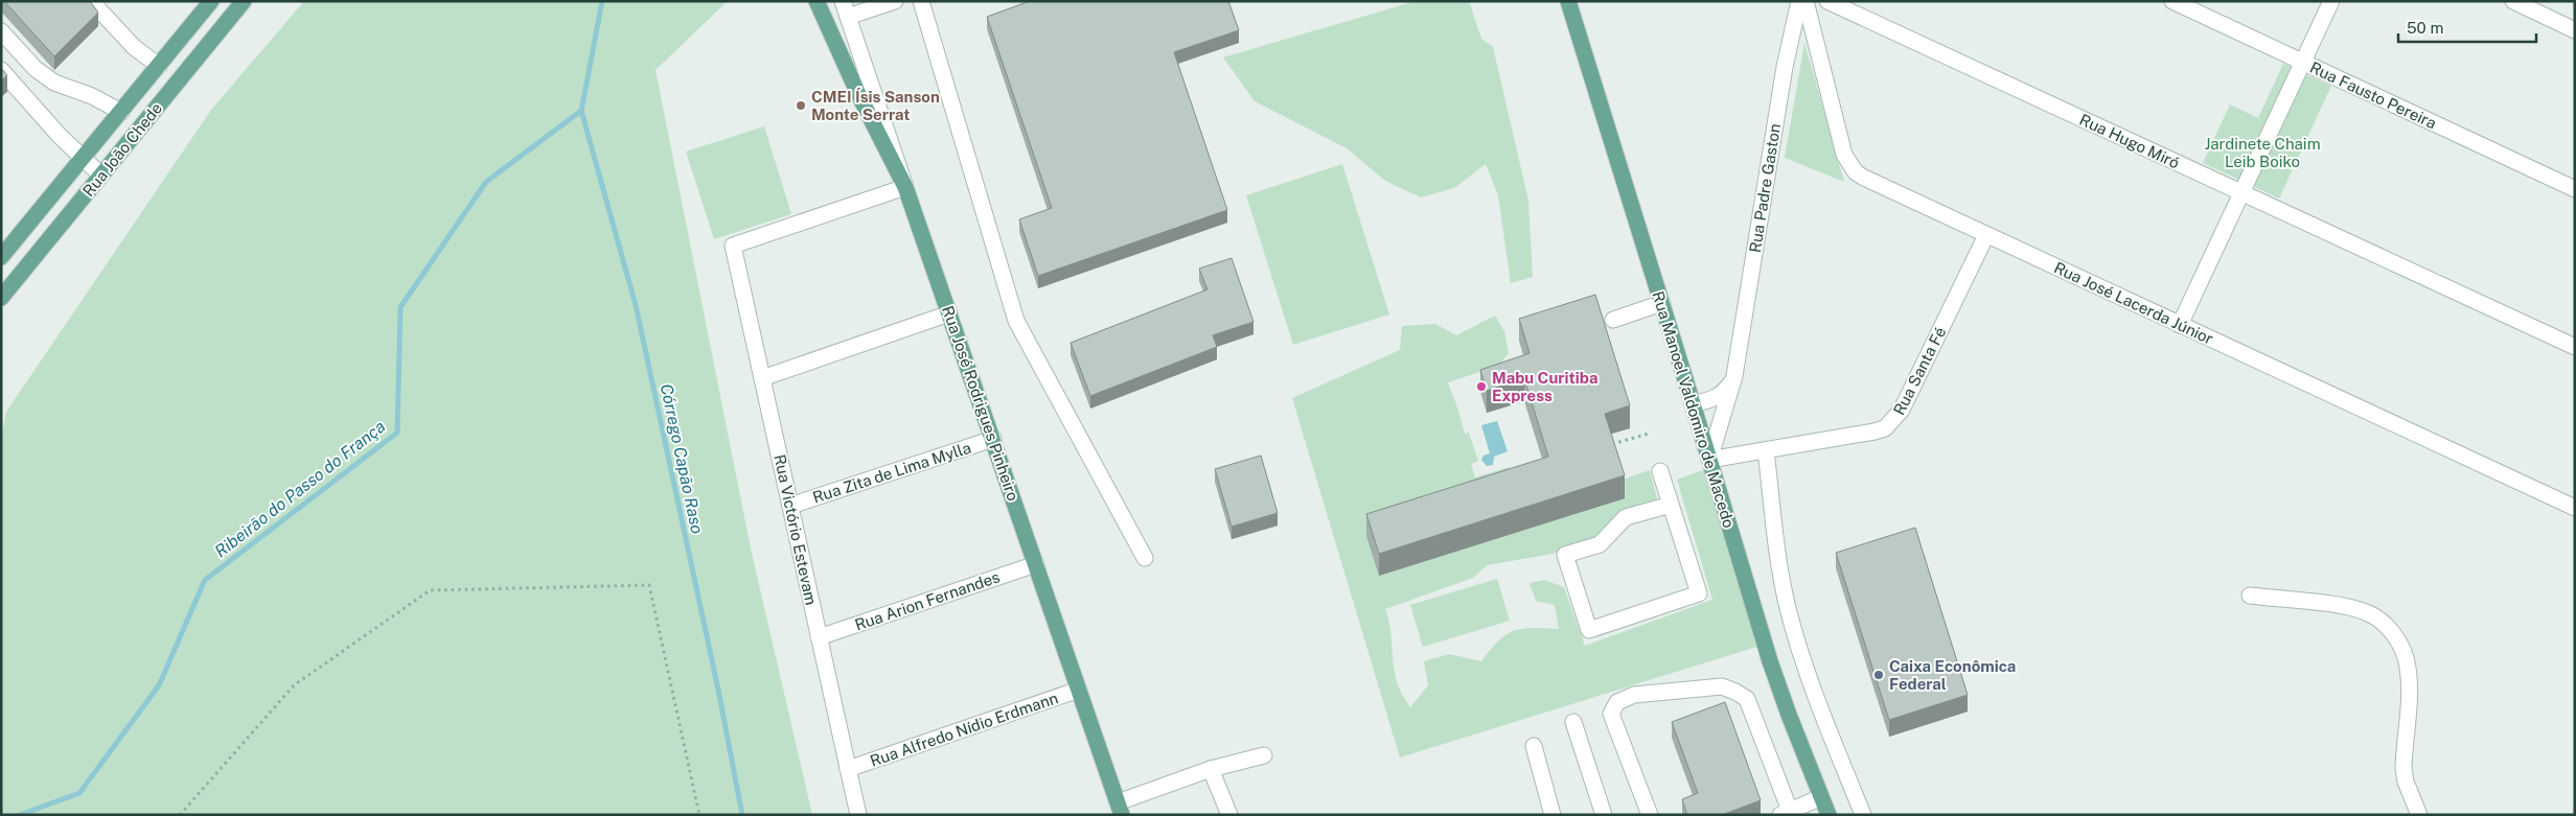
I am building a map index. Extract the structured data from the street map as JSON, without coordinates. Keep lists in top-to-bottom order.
{
  "streets": {
    "main road": ["Rua João Chede", "Rua José Rodrigues Pinheiro", "Rua Manoel Valdomiro de Macedo"],
    "street": [
      "Rua Fausto Pereira",
      "Rua Hugo Miró",
      "Rua Padre Gaston",
      "Rua José Lacerda Júnior",
      "Rua Santa Fé",
      "Rua Zita de Lima Mylla",
      "Rua Victório Estevam",
      "Rua Arion Fernandes",
      "Rua Alfredo Nídio Erdmann"
    ]
  },
  "crossings": [
    ["Rua Padre Gaston", "Rua Santa Fé"],
    ["Rua Padre Gaston", "Rua Manoel Valdomiro de Macedo"],
    ["Rua José Lacerda Júnior", "Rua Santa Fé"],
    ["Rua Santa Fé", "Rua Manoel Valdomiro de Macedo"],
    ["Rua José Rodrigues Pinheiro", "Rua Zita de Lima Mylla"],
    ["Rua José Rodrigues Pinheiro", "Rua Victório Estevam"],
    ["Rua José Rodrigues Pinheiro", "Rua Arion Fernandes"],
    ["Rua José Rodrigues Pinheiro", "Rua Alfredo Nídio Erdmann"],
    ["Rua Zita de Lima Mylla", "Rua Victório Estevam"],
    ["Rua Victório Estevam", "Rua Arion Fernandes"],
    ["Rua Victório Estevam", "Rua Alfredo Nídio Erdmann"]
  ],
  "water": ["Córrego Capão Raso", "Ribeirão do Passo do França"],
  "parks": ["Jardinete Chaim Leib Boiko"],
  "places": ["CMEI Ísis Sanson Monte Serrat", "Mabu Curitiba Express", "Caixa Econômica Federal"],
  "scale_bar": "50 m"
}
